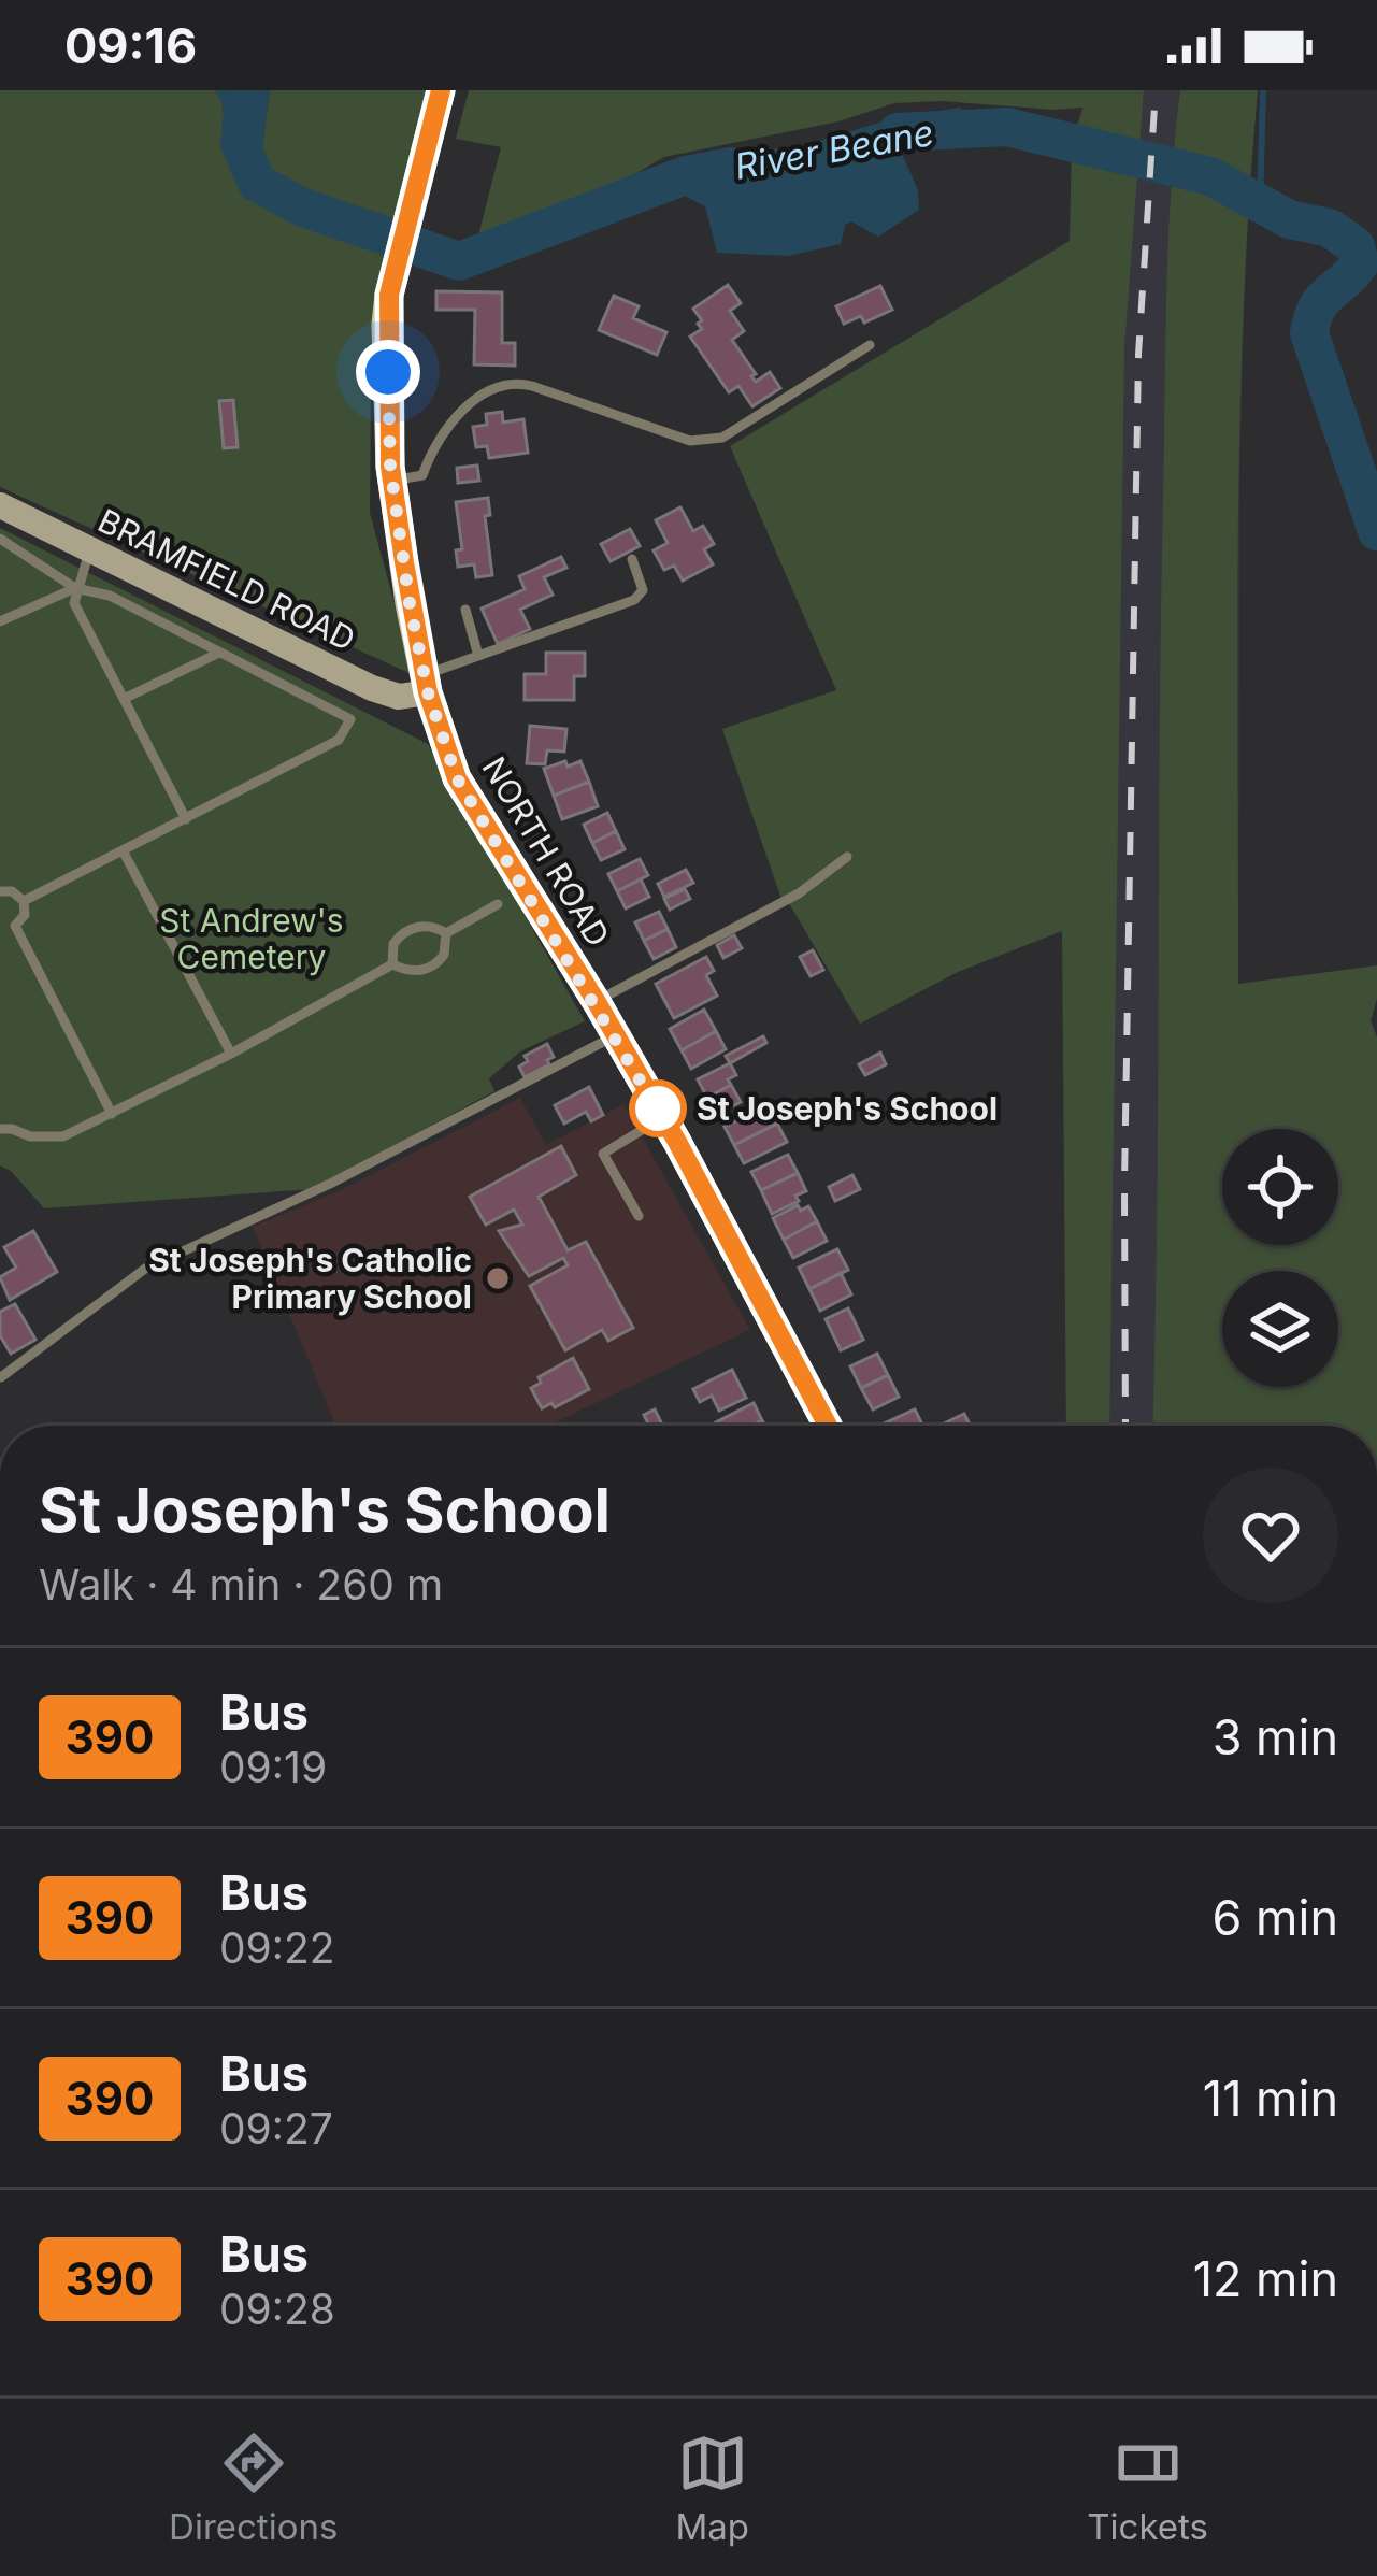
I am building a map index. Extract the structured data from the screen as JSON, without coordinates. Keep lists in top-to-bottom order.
{
  "streets": {
    "main road": ["NORTH ROAD"],
    "street": ["BRAMFIELD ROAD"]
  },
  "crossings": [
    ["BRAMFIELD ROAD", "NORTH ROAD"]
  ],
  "water": ["River Beane"],
  "parks": ["St Andrew's Cemetery"],
  "places": ["St Joseph's School", "St Joseph's Catholic Primary School"],
  "lines": ["bus line 390"],
  "page": {
    "status": "09:16",
    "heading": ["St Joseph's School", "Walk · 4 min · 260 m"],
    "list": [
      {
        "mark": "390",
        "name": "Bus",
        "note": "09:19",
        "value": "3 min"
      },
      {
        "mark": "390",
        "name": "Bus",
        "note": "09:22",
        "value": "6 min"
      },
      {
        "mark": "390",
        "name": "Bus",
        "note": "09:27",
        "value": "11 min"
      },
      {
        "mark": "390",
        "name": "Bus",
        "note": "09:28",
        "value": "12 min"
      }
    ],
    "tabs": ["Directions", "Map", "Tickets"]
  }
}
